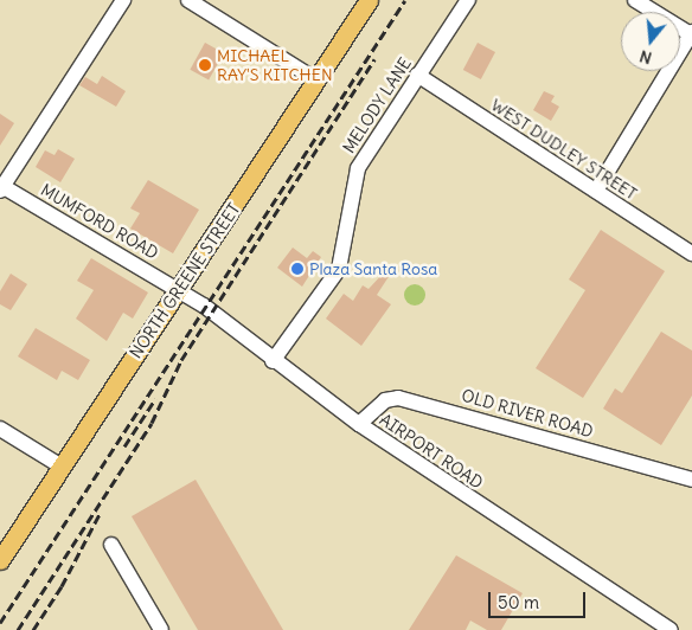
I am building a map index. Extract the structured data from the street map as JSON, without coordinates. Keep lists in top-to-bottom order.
{
  "streets": {
    "main road": ["NORTH GREENE STREET"],
    "street": [
      "MELODY LANE",
      "WEST DUDLEY STREET",
      "MUMFORD ROAD",
      "OLD RIVER ROAD",
      "AIRPORT ROAD"
    ]
  },
  "crossings": [
    ["MELODY LANE", "WEST DUDLEY STREET"],
    ["MELODY LANE", "AIRPORT ROAD"],
    ["MUMFORD ROAD", "NORTH GREENE STREET"],
    ["MUMFORD ROAD", "AIRPORT ROAD"],
    ["NORTH GREENE STREET", "AIRPORT ROAD"],
    ["OLD RIVER ROAD", "AIRPORT ROAD"]
  ],
  "places": ["MICHAEL RAY'S KITCHEN", "Plaza Santa Rosa"],
  "scale_bar": "50 m",
  "north": "bottom"
}
